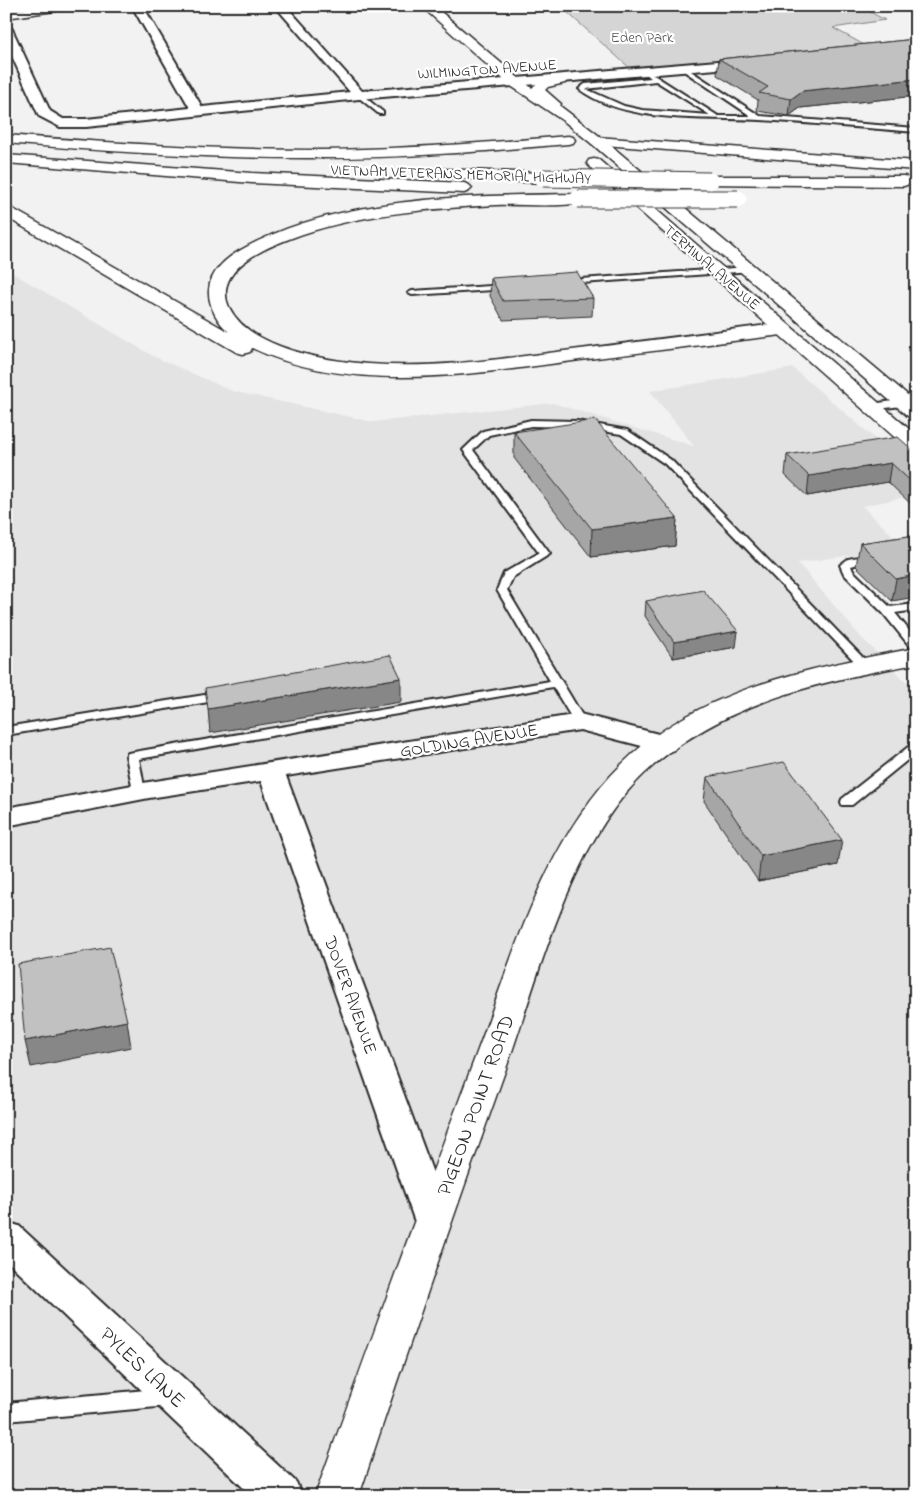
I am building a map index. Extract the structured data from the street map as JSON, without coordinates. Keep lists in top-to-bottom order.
{
  "streets": {
    "main road": ["VIETNAM VETERANS MEMORIAL HIGHWAY", "TERMINAL AVENUE", "PIGEON POINT ROAD"],
    "street": [
      "WILMINGTON AVENUE",
      "GOLDING AVENUE",
      "DOVER AVENUE",
      "PYLES LANE"
    ]
  },
  "crossings": [
    ["WILMINGTON AVENUE", "TERMINAL AVENUE"],
    ["GOLDING AVENUE", "DOVER AVENUE"],
    ["GOLDING AVENUE", "PIGEON POINT ROAD"],
    ["DOVER AVENUE", "PIGEON POINT ROAD"]
  ],
  "parks": ["Eden Park"]
}
